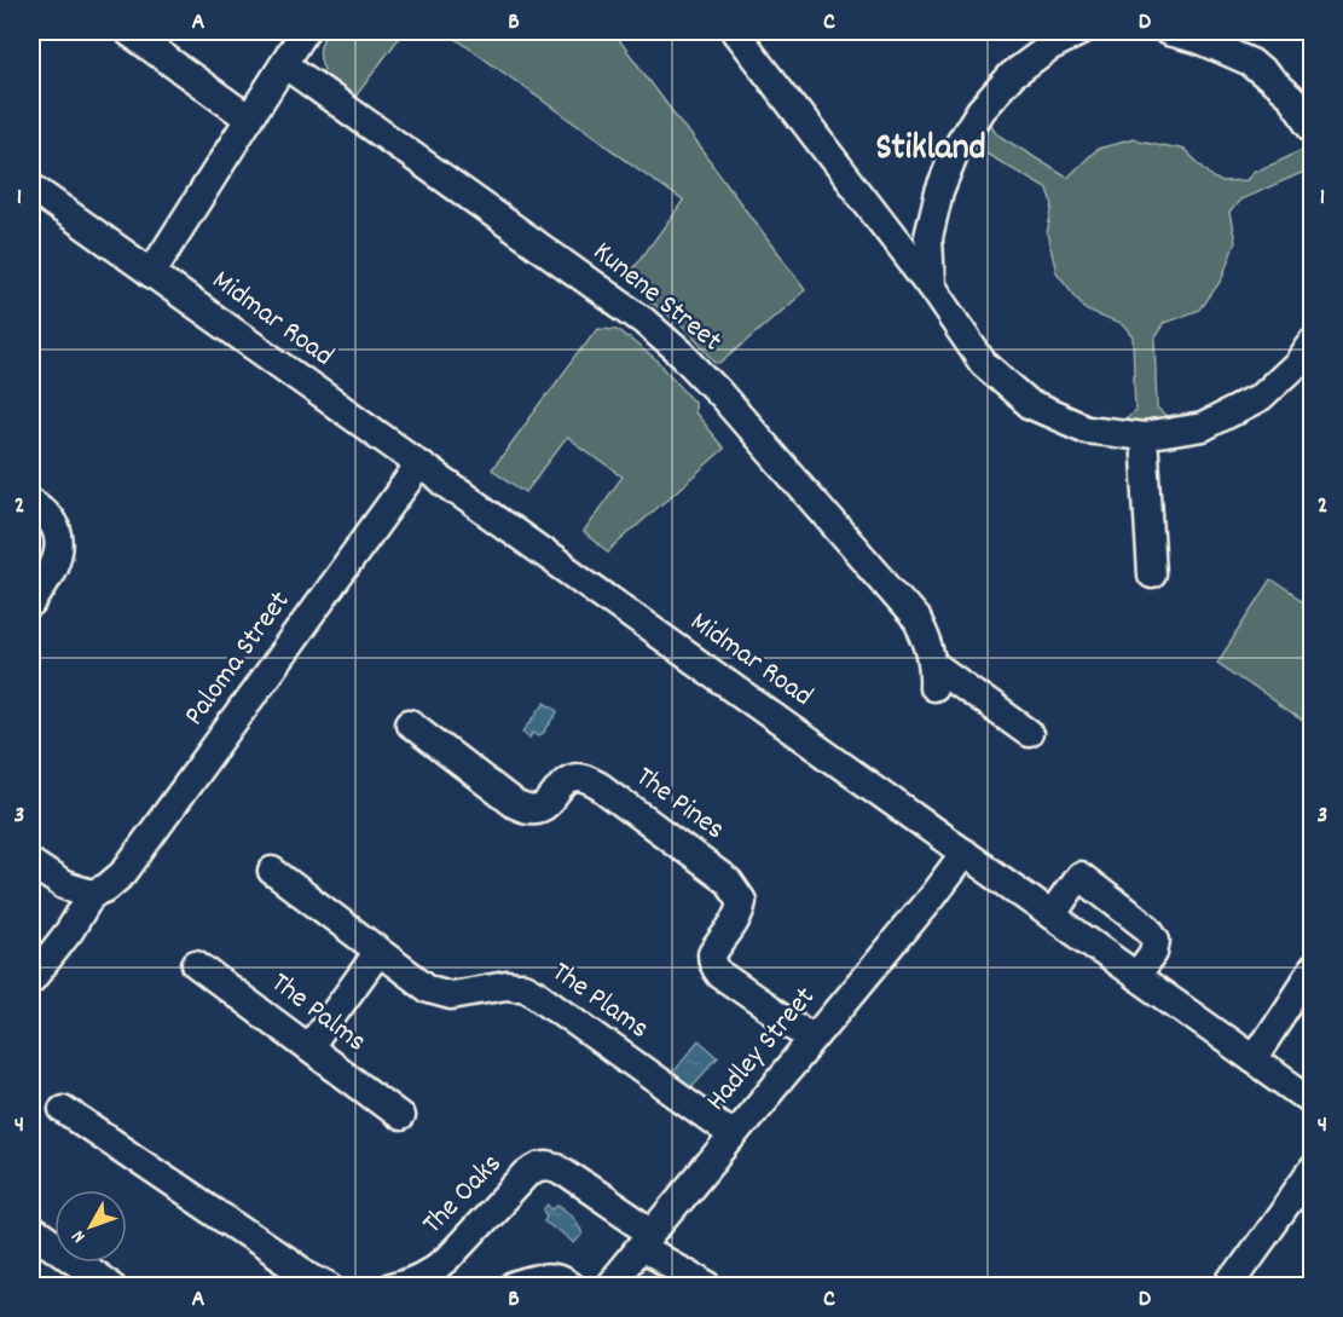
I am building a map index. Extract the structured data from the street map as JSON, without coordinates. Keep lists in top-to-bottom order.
{
  "streets": {
    "street": [
      "Kunene Street",
      "Midmar Road",
      "Paloma Street",
      "The Pines",
      "The Plams",
      "The Palms",
      "Hadley Street",
      "The Oaks"
    ]
  },
  "crossings": [
    ["Midmar Road", "Paloma Street"],
    ["Midmar Road", "Hadley Street"],
    ["The Pines", "Hadley Street"],
    ["The Plams", "Hadley Street"],
    ["Hadley Street", "The Oaks"]
  ],
  "districts": ["Stikland"],
  "north": "bottom left",
  "grid": {
    "columns": [
      "A",
      "B",
      "C",
      "D"
    ],
    "rows": [
      "1",
      "2",
      "3",
      "4"
    ]
  }
}
